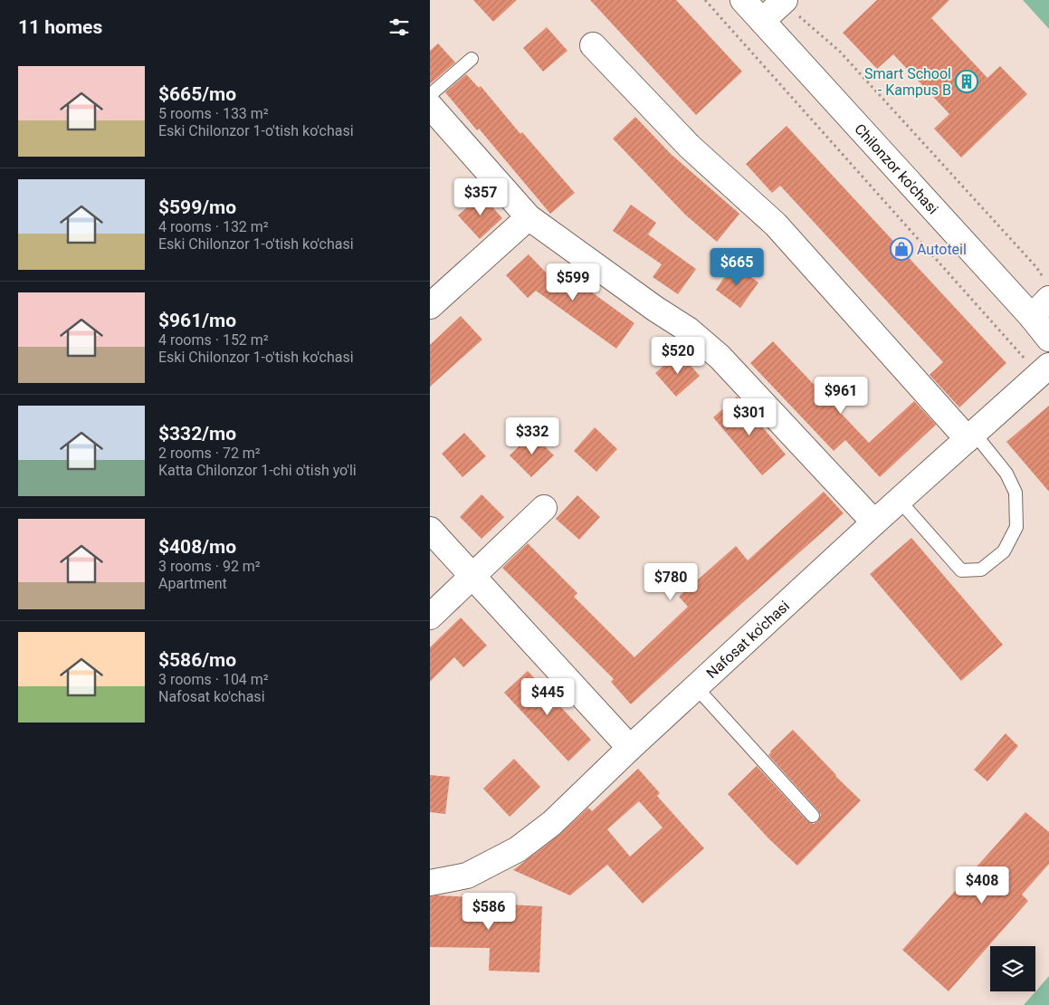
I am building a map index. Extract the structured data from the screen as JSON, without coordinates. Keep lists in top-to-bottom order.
{
  "streets": {
    "street": ["Chilonzor ko'chasi", "Nafosat ko'chasi"]
  },
  "places": {
    "building": ["Smart School - Kampus B"],
    "shop": ["Autoteil"]
  },
  "page": {
    "heading": "11 homes",
    "list": [
      {
        "name": "$665/mo",
        "note": "5 rooms · 133 m² · Eski Chilonzor 1-o'tish ko'chasi"
      },
      {
        "name": "$599/mo",
        "note": "4 rooms · 132 m² · Eski Chilonzor 1-o'tish ko'chasi"
      },
      {
        "name": "$961/mo",
        "note": "4 rooms · 152 m² · Eski Chilonzor 1-o'tish ko'chasi"
      },
      {
        "name": "$332/mo",
        "note": "2 rooms · 72 m² · Katta Chilonzor 1-chi o'tish yo'li"
      },
      {
        "name": "$408/mo",
        "note": "3 rooms · 92 m² · Apartment"
      },
      {
        "name": "$586/mo",
        "note": "3 rooms · 104 m² · Nafosat ko'chasi"
      }
    ],
    "price": [
      "$357",
      "$665",
      "$599",
      "$520",
      "$961",
      "$301",
      "$332",
      "$780",
      "$445",
      "$408",
      "$586"
    ]
  }
}
